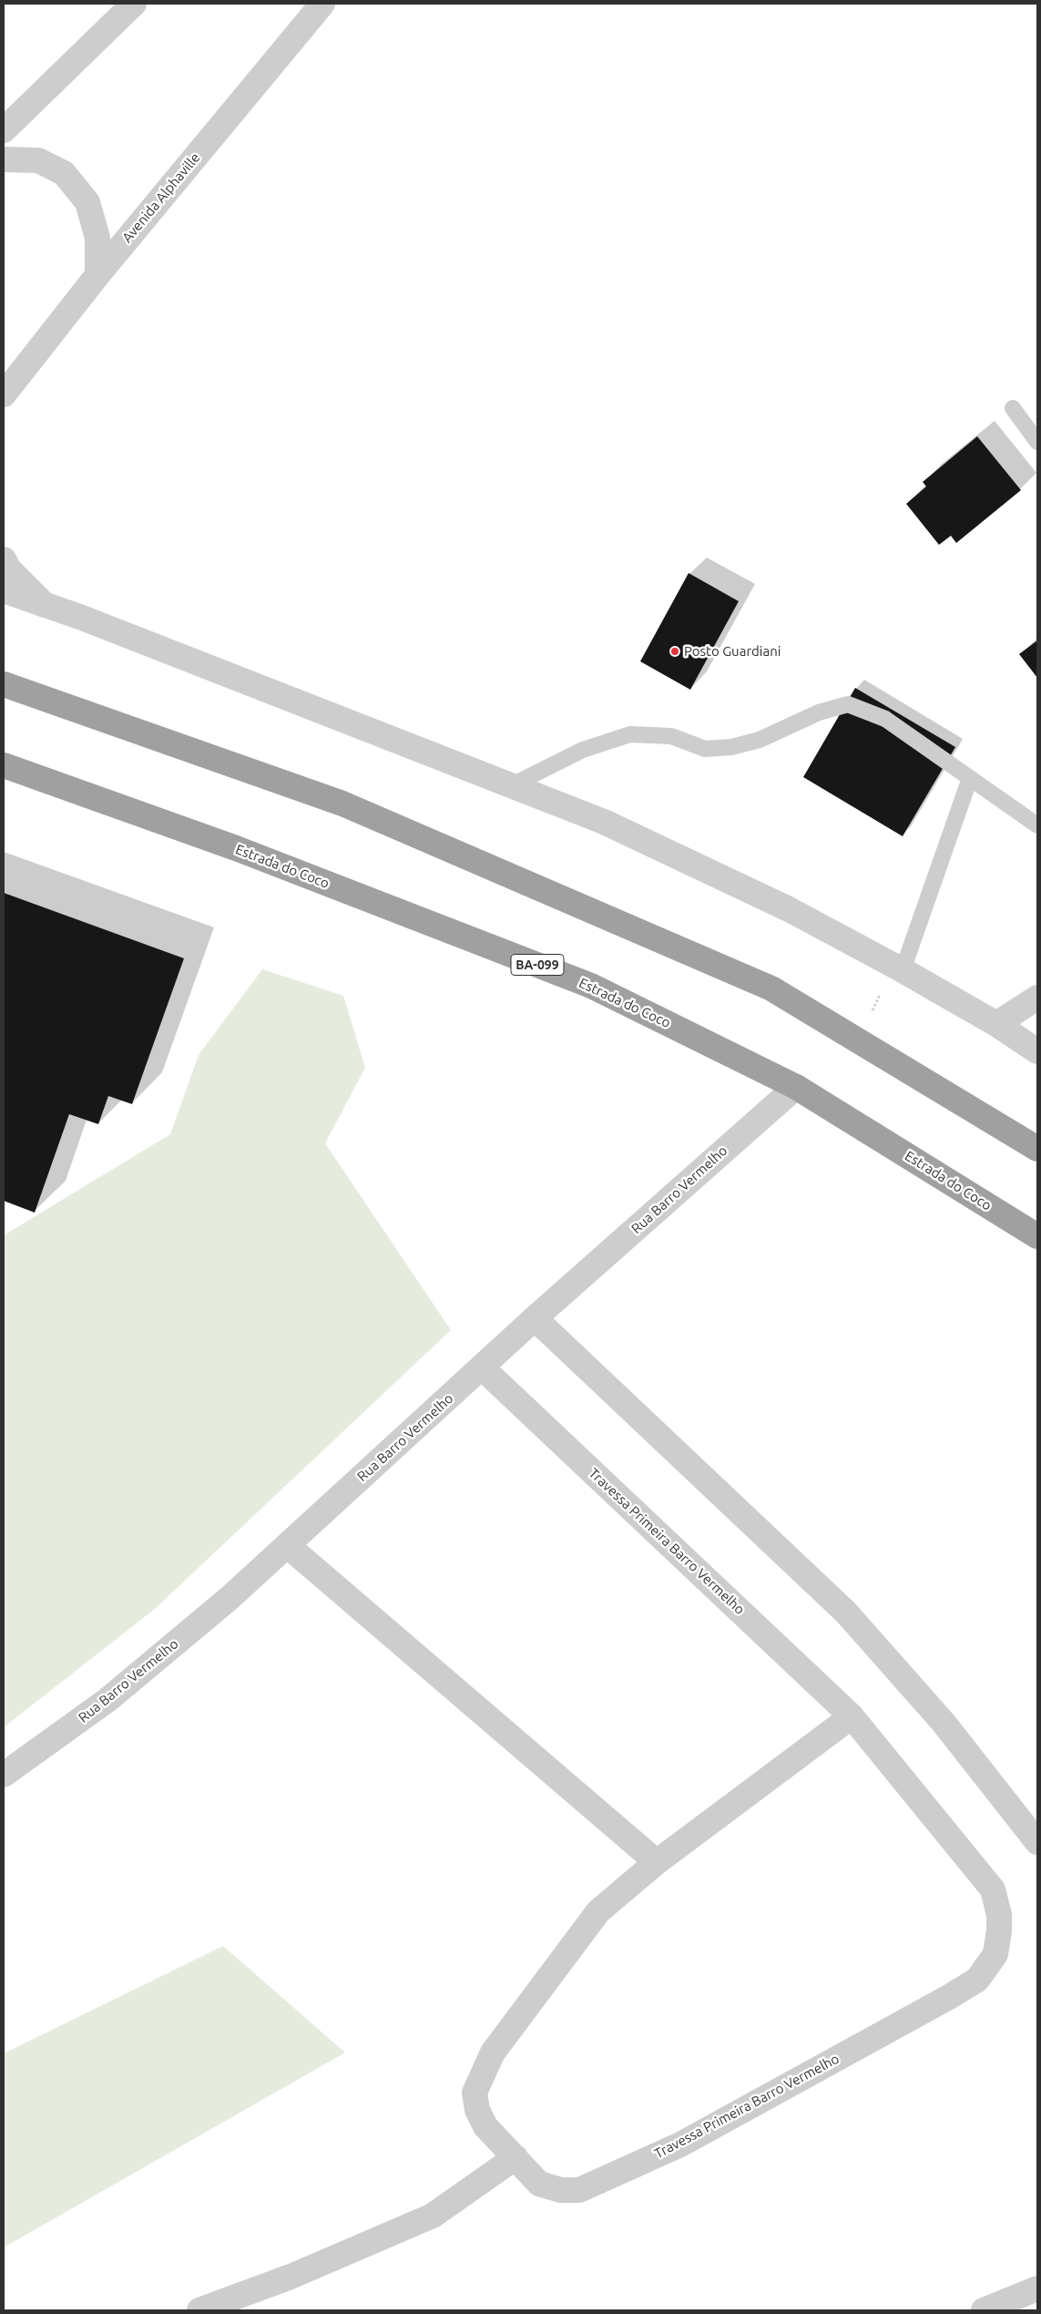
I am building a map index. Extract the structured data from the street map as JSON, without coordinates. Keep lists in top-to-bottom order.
{
  "streets": {
    "highway": ["Estrada do Coco", "BA-099"],
    "street": ["Avenida Alphaville", "Rua Barro Vermelho", "Travessa Primeira Barro Vermelho"]
  },
  "crossings": [
    ["Estrada do Coco", "Rua Barro Vermelho"],
    ["Rua Barro Vermelho", "Travessa Primeira Barro Vermelho"]
  ],
  "places": ["Posto Guardiani"]
}
